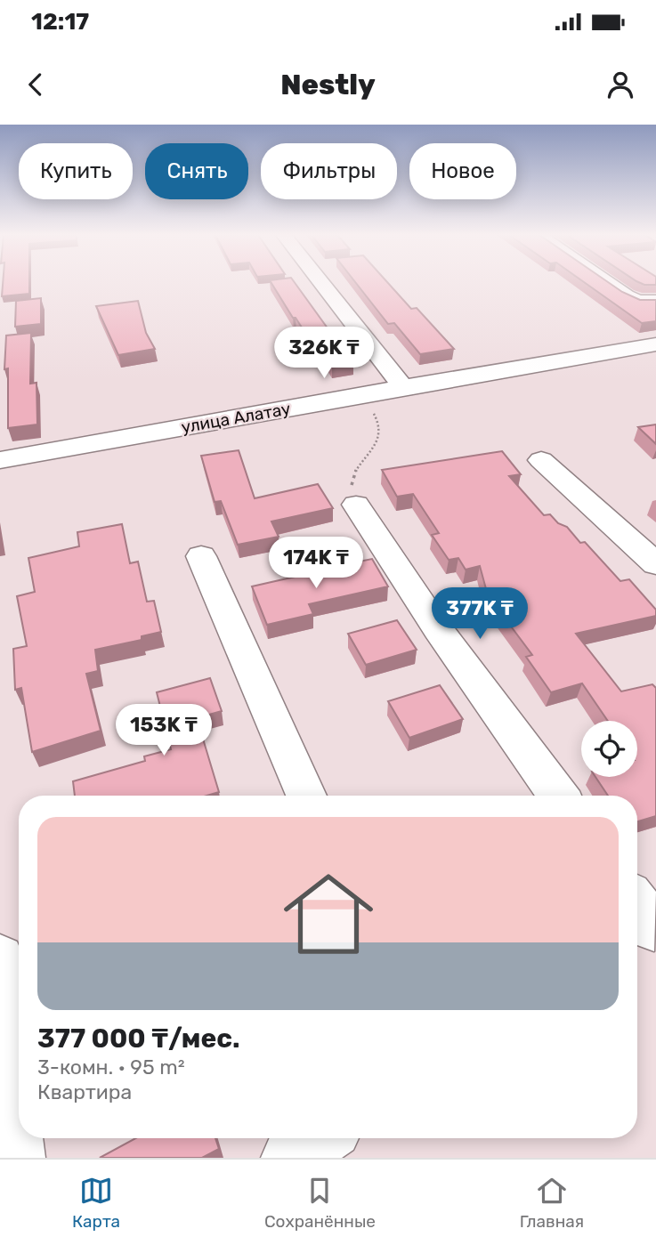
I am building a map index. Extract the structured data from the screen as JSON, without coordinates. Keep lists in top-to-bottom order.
{
  "streets": {
    "street": ["улица Алатау"]
  },
  "page": {
    "status": "12:17",
    "header": "Nestly",
    "chip": [
      "Купить",
      "Снять",
      "Фильтры",
      "Новое"
    ],
    "price": [
      "326K ₸",
      "174K ₸",
      "377K ₸",
      "153K ₸"
    ],
    "list": [
      {
        "name": "377 000 ₸/мес.",
        "note": "3-комн. · 95 m² · Квартира"
      }
    ],
    "tabs": ["Карта", "Сохранённые", "Главная"]
  }
}
